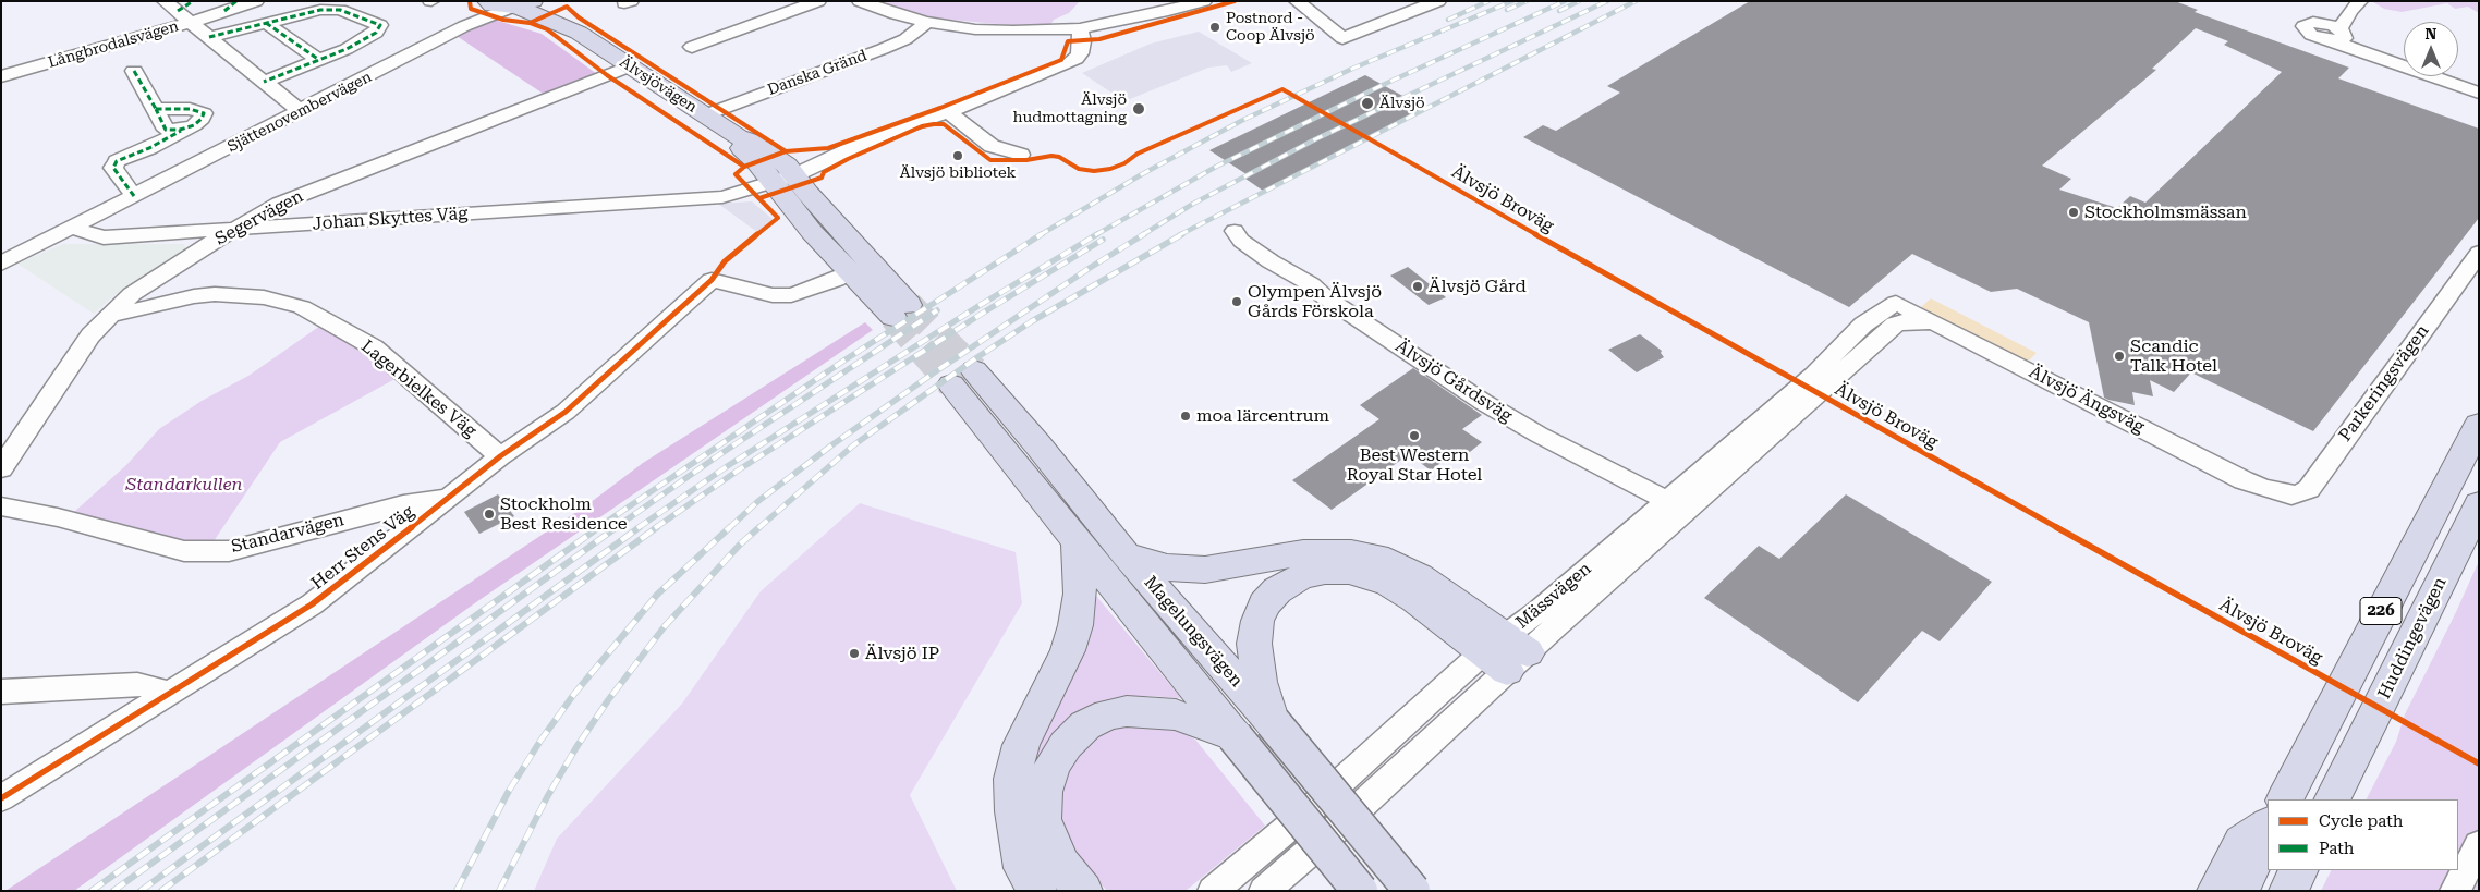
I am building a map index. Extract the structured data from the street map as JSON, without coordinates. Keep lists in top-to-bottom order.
{
  "streets": {
    "main road": [
      "Älvsjövägen",
      "226",
      "Magelungsvägen",
      "Huddingevägen"
    ],
    "street": [
      "Långbrodalsvägen",
      "Danska Gränd",
      "Sjättenovembervägen",
      "Segervägen",
      "Johan Skyttes Väg",
      "Älvsjö Gårdsväg",
      "Parkeringsvägen",
      "Lagerbielkes Väg",
      "Älvsjö Ängsväg",
      "Standarvägen",
      "Herr Stens Väg",
      "Mässvägen"
    ],
    "cycle path": ["Älvsjö Broväg"]
  },
  "crossings": [
    ["Danska Gränd", "Älvsjövägen"],
    ["Älvsjövägen", "Sjättenovembervägen"],
    ["Älvsjövägen", "Segervägen"],
    ["Älvsjövägen", "Johan Skyttes Väg"],
    ["Sjättenovembervägen", "Johan Skyttes Väg"],
    ["Segervägen", "Johan Skyttes Väg"],
    ["Segervägen", "Lagerbielkes Väg"],
    ["Älvsjö Gårdsväg", "Mässvägen"],
    ["Parkeringsvägen", "Älvsjö Ängsväg"],
    ["Lagerbielkes Väg", "Herr Stens Väg"],
    ["Älvsjö Ängsväg", "Mässvägen"],
    ["Standarvägen", "Herr Stens Väg"]
  ],
  "parks": ["Standarkullen"],
  "places": [
    "Postnord - Coop Älvsjö",
    "Älvsjö",
    "Älvsjö hudmottagning",
    "Älvsjö bibliotek",
    "Stockholmsmässan",
    "Älvsjö Gård",
    "Olympen Älvsjö Gårds Förskola",
    "Scandic Talk Hotel",
    "moa lärcentrum",
    "Best Western Royal Star Hotel",
    "Stockholm Best Residence",
    "Älvsjö IP"
  ],
  "legend": ["Cycle path", "Path"],
  "north": "top"
}
